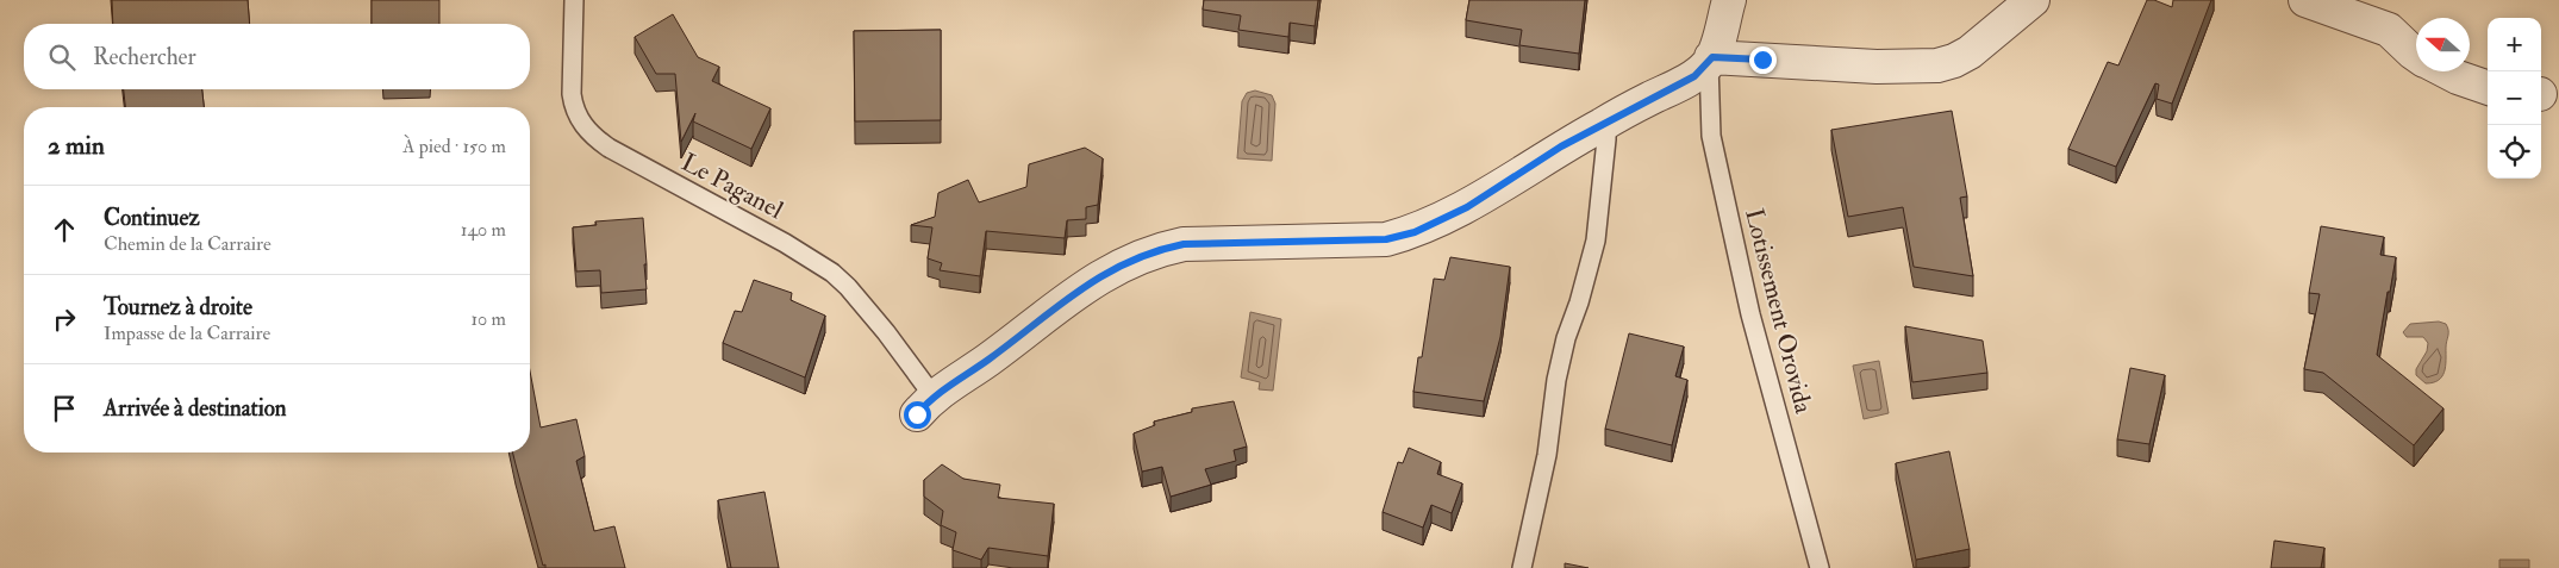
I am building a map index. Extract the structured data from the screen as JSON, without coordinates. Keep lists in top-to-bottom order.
{
  "streets": {
    "lane": ["Le Paganel", "Lotissement Orovida"]
  },
  "north": "left",
  "page": {
    "map_buttons": ["+", "−"],
    "search": "Rechercher",
    "heading": ["2 min", "À pied · 150 m"],
    "list": [
      ["Continuez", "Chemin de la Carraire", "140 m"],
      ["Tournez à droite", "Impasse de la Carraire", "10 m"],
      "Arrivée à destination"
    ]
  }
}
